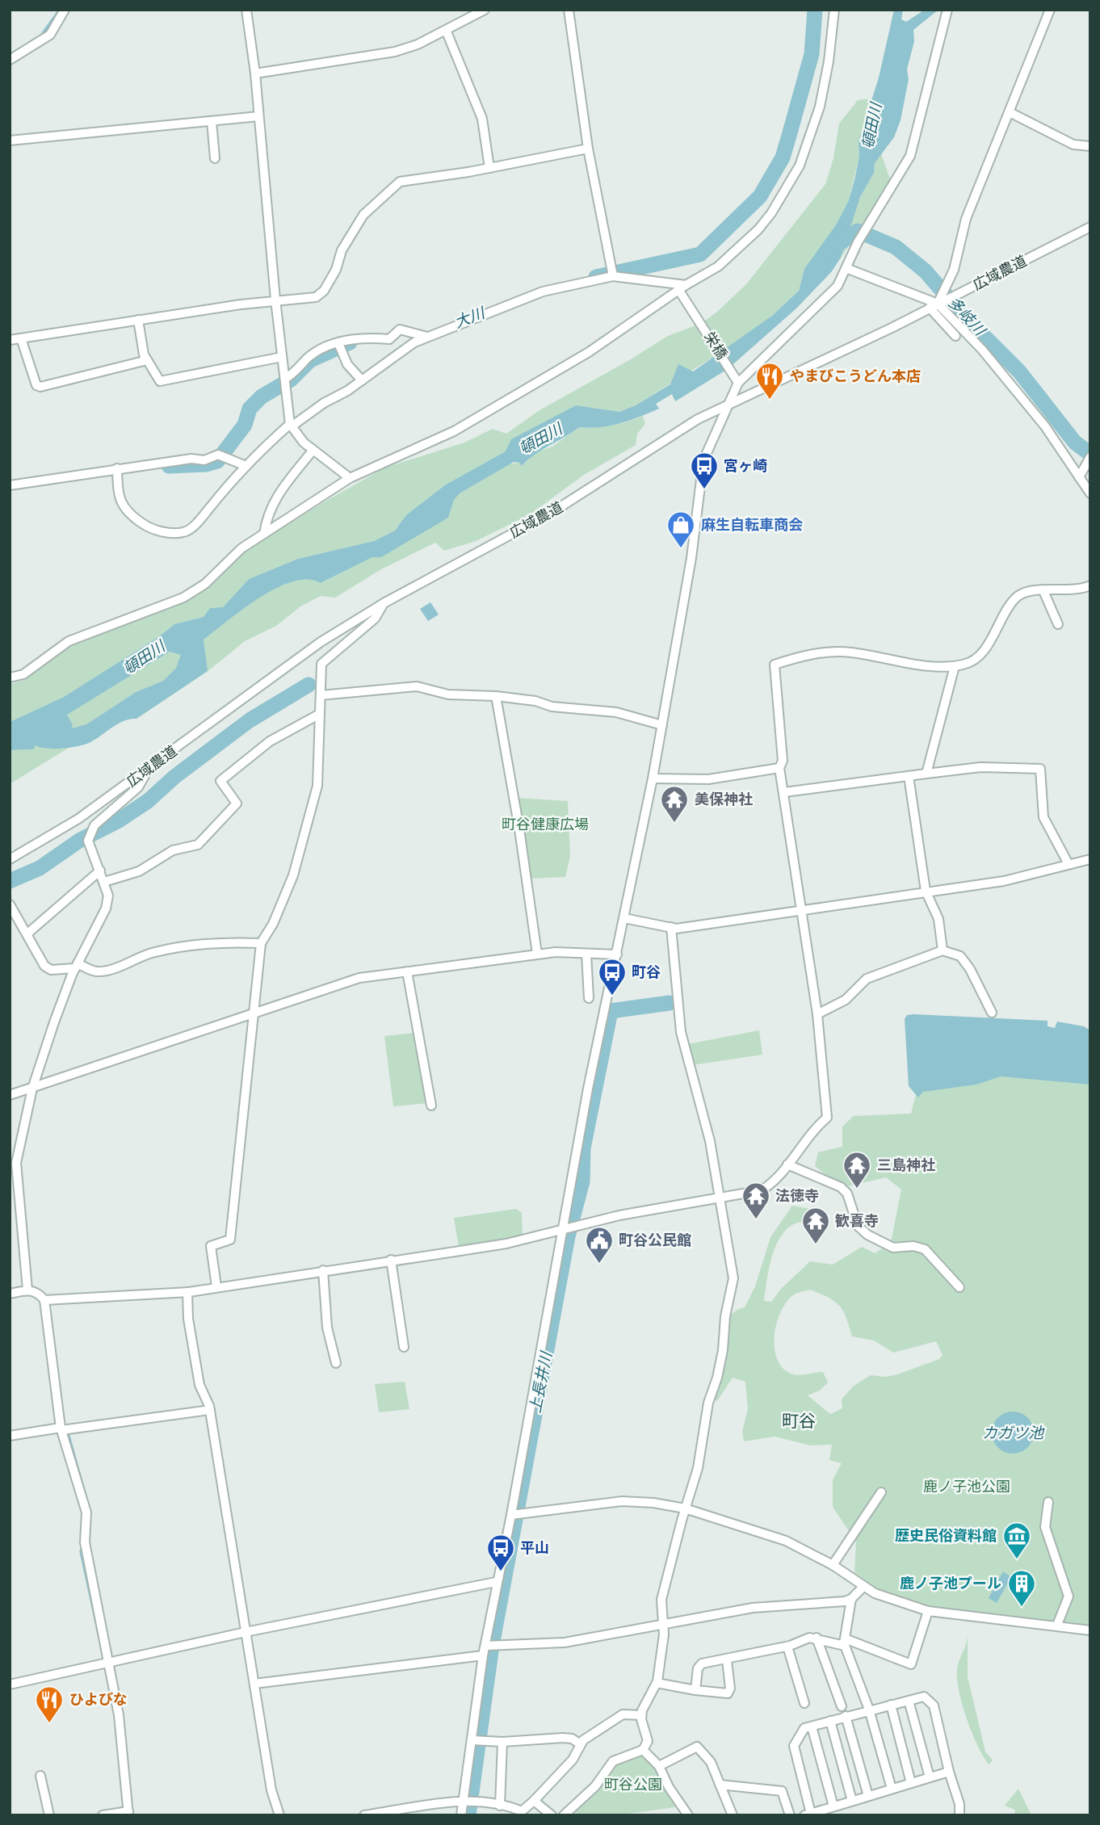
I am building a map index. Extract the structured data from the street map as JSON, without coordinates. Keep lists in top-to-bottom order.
{
  "streets": {
    "street": ["広域農道", "栄橋"]
  },
  "districts": ["町谷"],
  "water": [
    "頓田川",
    "多岐川",
    "大川",
    "上長井川",
    "カガツ池"
  ],
  "parks": ["町谷健康広場", "鹿ノ子池公園", "町谷公園"],
  "places": {
    "restaurant": ["やまびこうどん本店", "ひよびな"],
    "bus stop": ["宮ヶ崎", "町谷", "平山"],
    "shop": ["麻生自転車商会"],
    "temple": [
      "美保神社",
      "三島神社",
      "法徳寺",
      "歓喜寺"
    ],
    "public building": ["町谷公民館"],
    "museum": ["歴史民俗資料館"],
    "building": ["鹿ノ子池プール"]
  }
}
